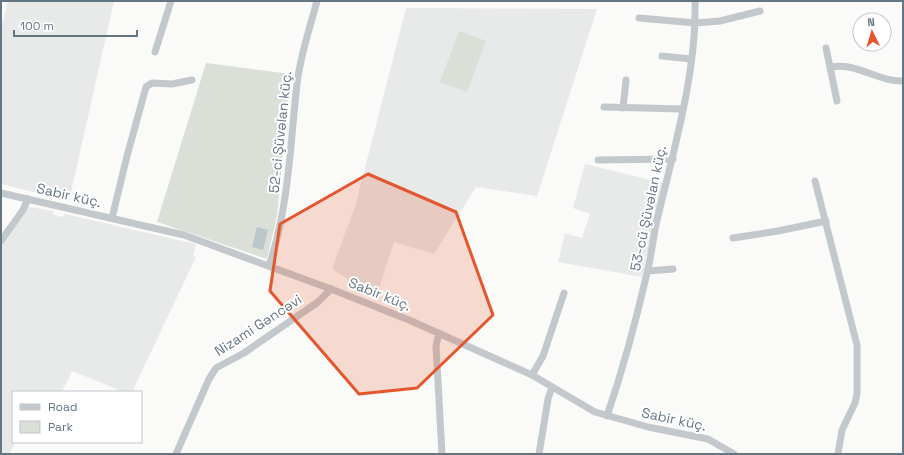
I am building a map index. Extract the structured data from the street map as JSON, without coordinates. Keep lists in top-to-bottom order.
{
  "streets": {
    "street": [
      "52-ci Şüvəlan küç.",
      "Sabir küç.",
      "53-cü Şüvəlan küç.",
      "Nizami Gəncəvi"
    ]
  },
  "crossings": [
    ["52-ci Şüvəlan küç.", "Sabir küç."],
    ["Sabir küç.", "53-cü Şüvəlan küç."],
    ["Sabir küç.", "Nizami Gəncəvi"]
  ],
  "legend": ["Road", "Park"],
  "scale_bar": "100 m",
  "north": "top"
}
